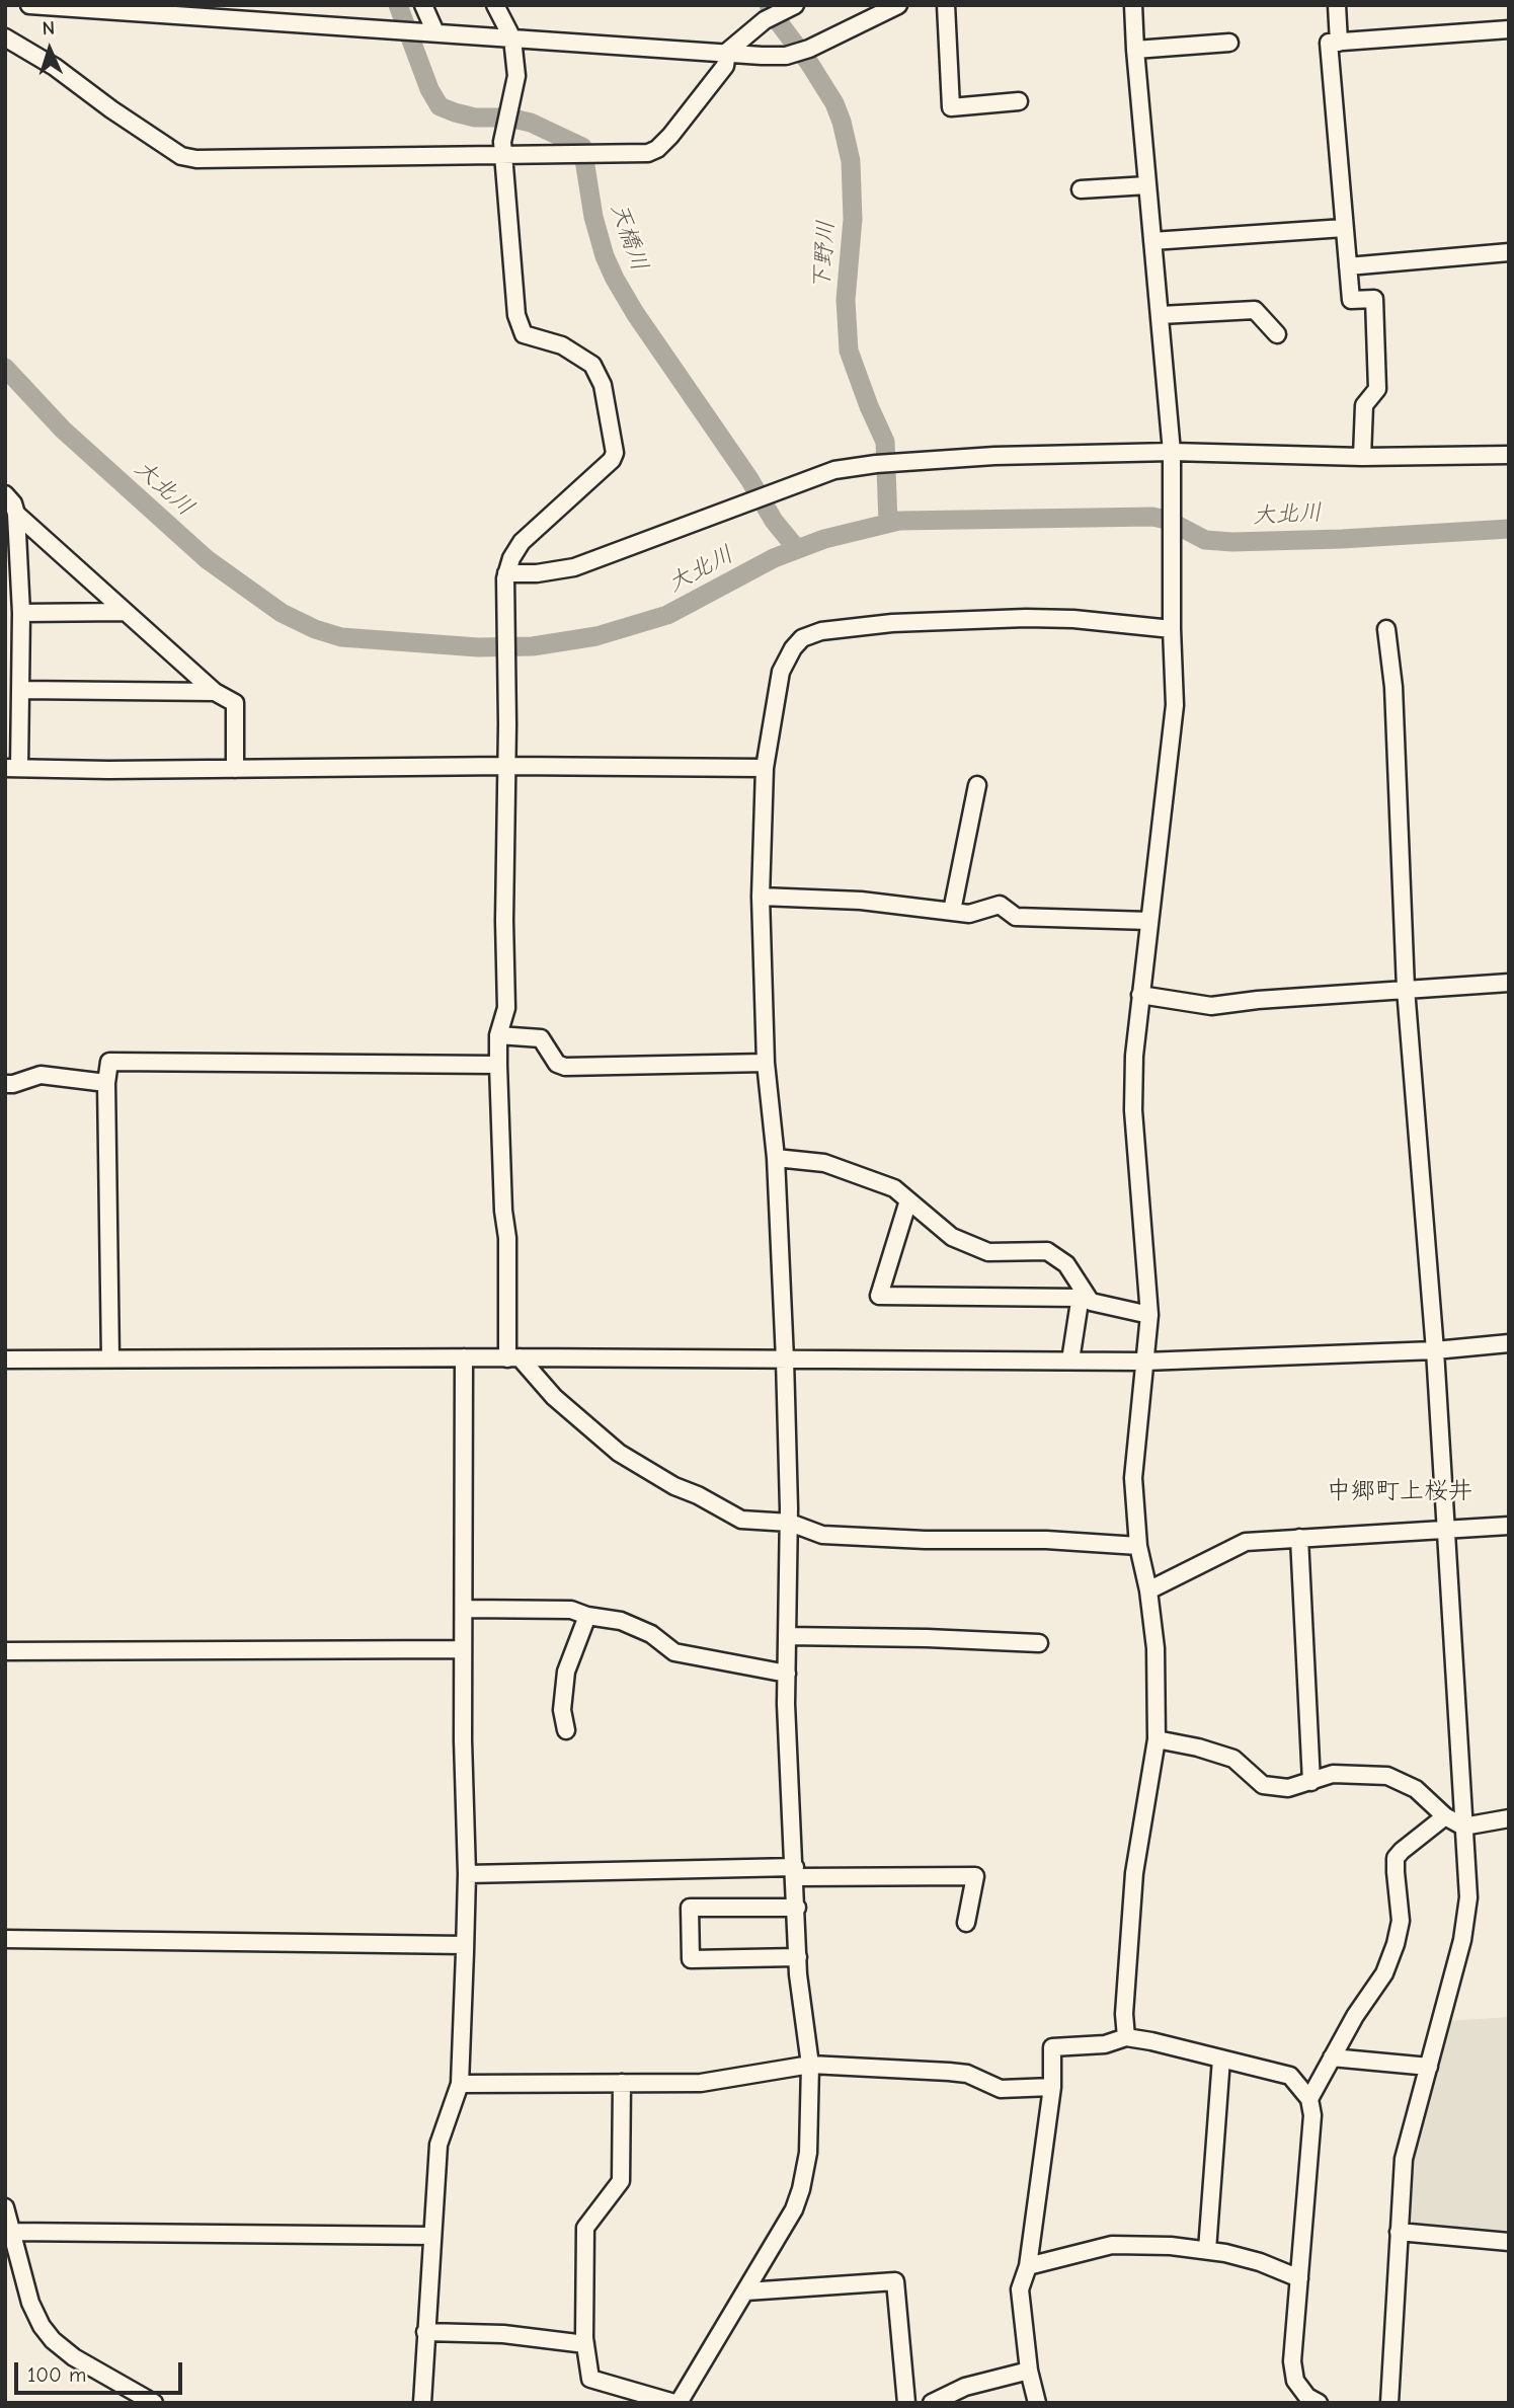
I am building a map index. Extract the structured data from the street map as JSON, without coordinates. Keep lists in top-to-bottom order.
{
  "districts": ["中郷町上桜井"],
  "water": ["天橋川", "下野川", "大北川"],
  "scale_bar": "100 m",
  "north": "top"
}
